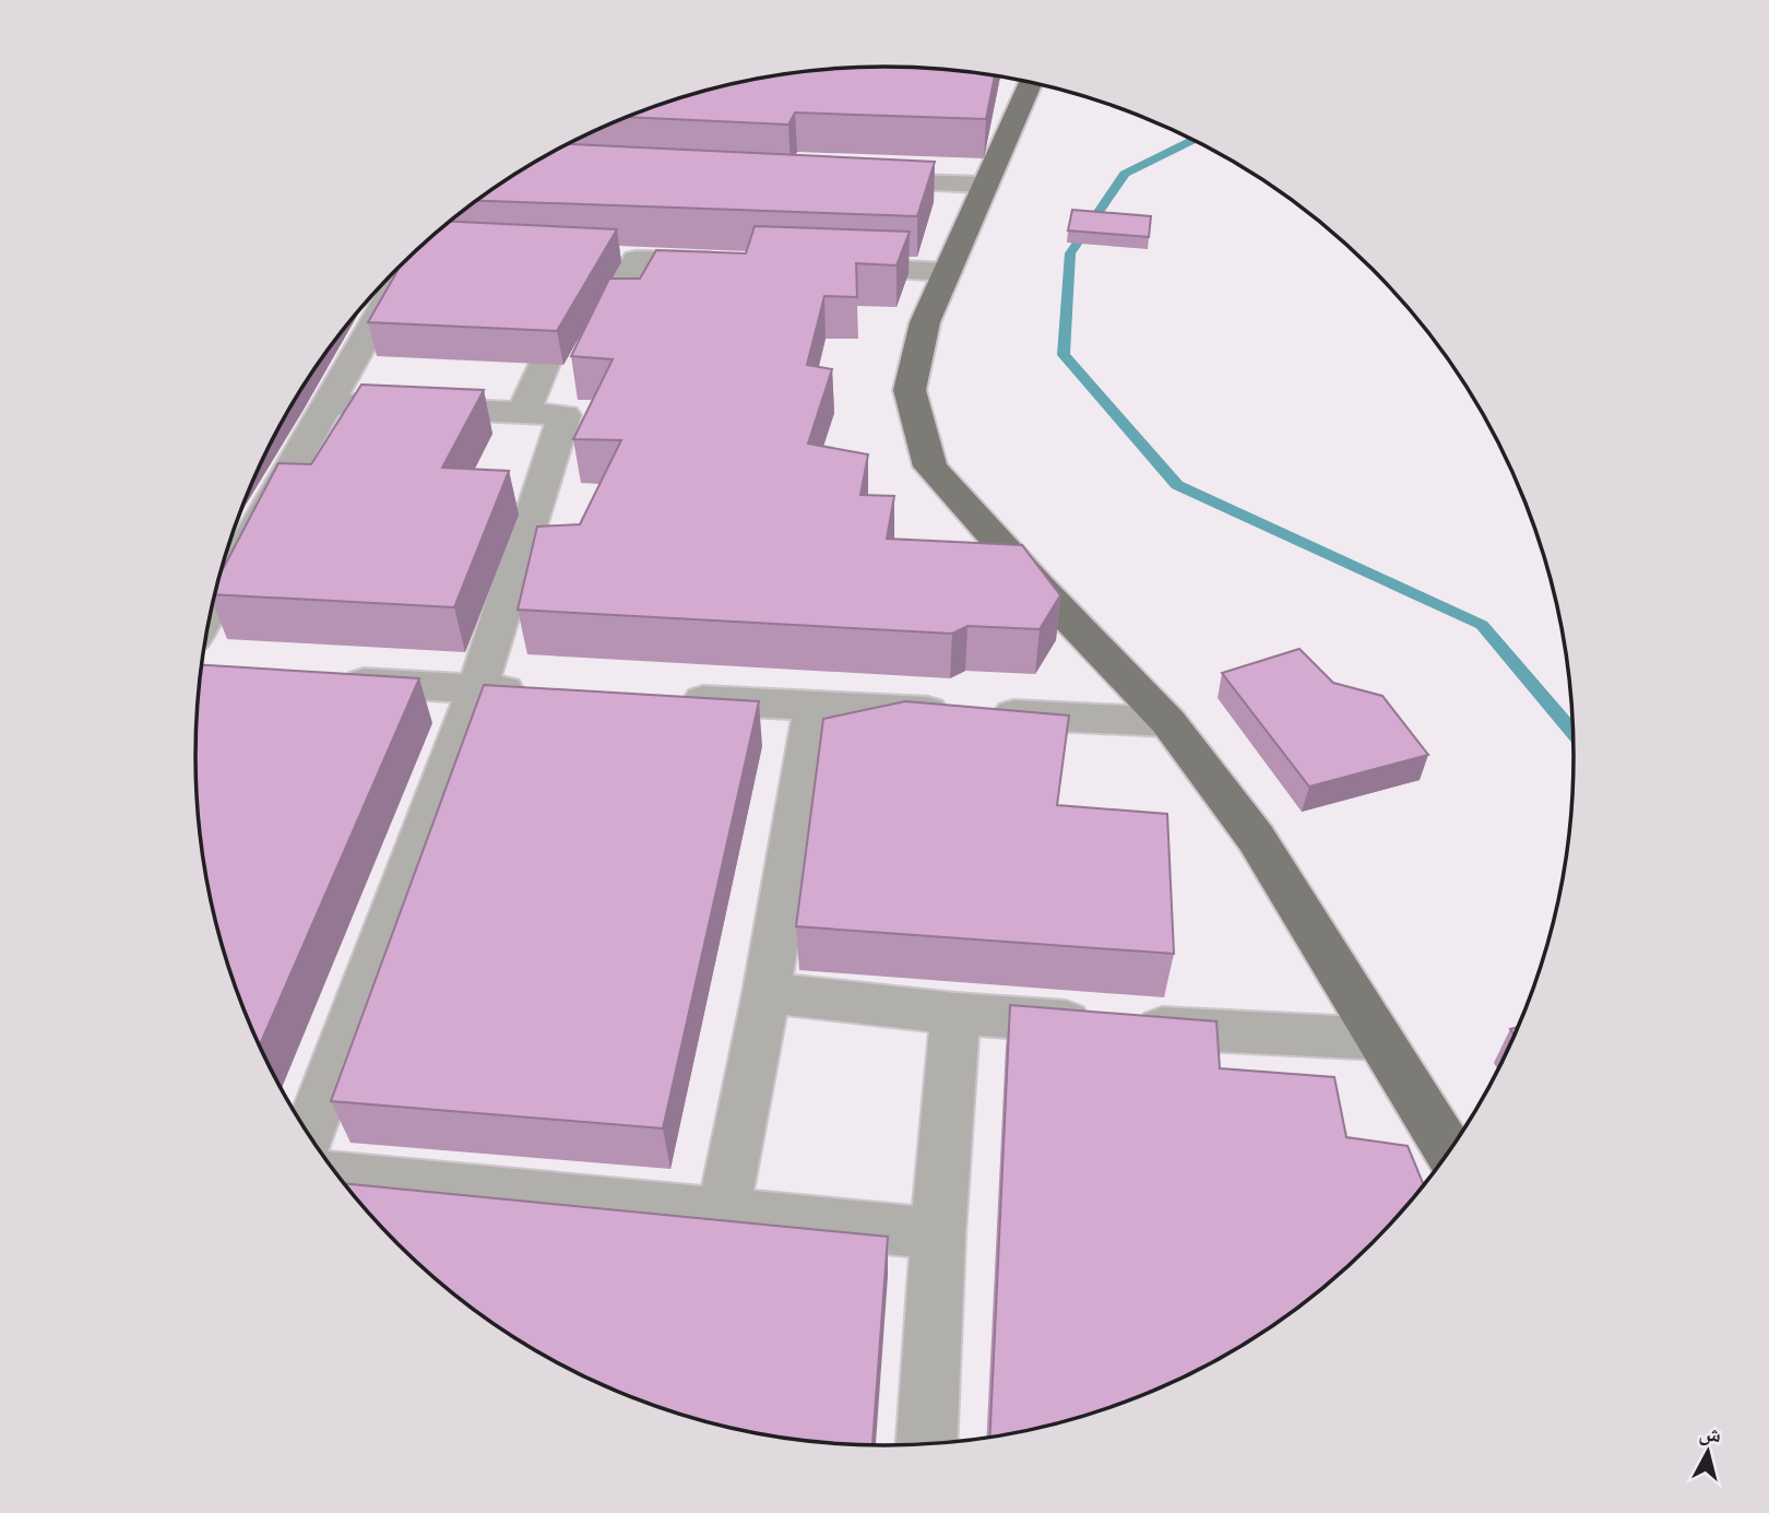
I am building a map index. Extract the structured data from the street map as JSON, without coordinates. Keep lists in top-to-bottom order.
{
  "north": "top"
}
